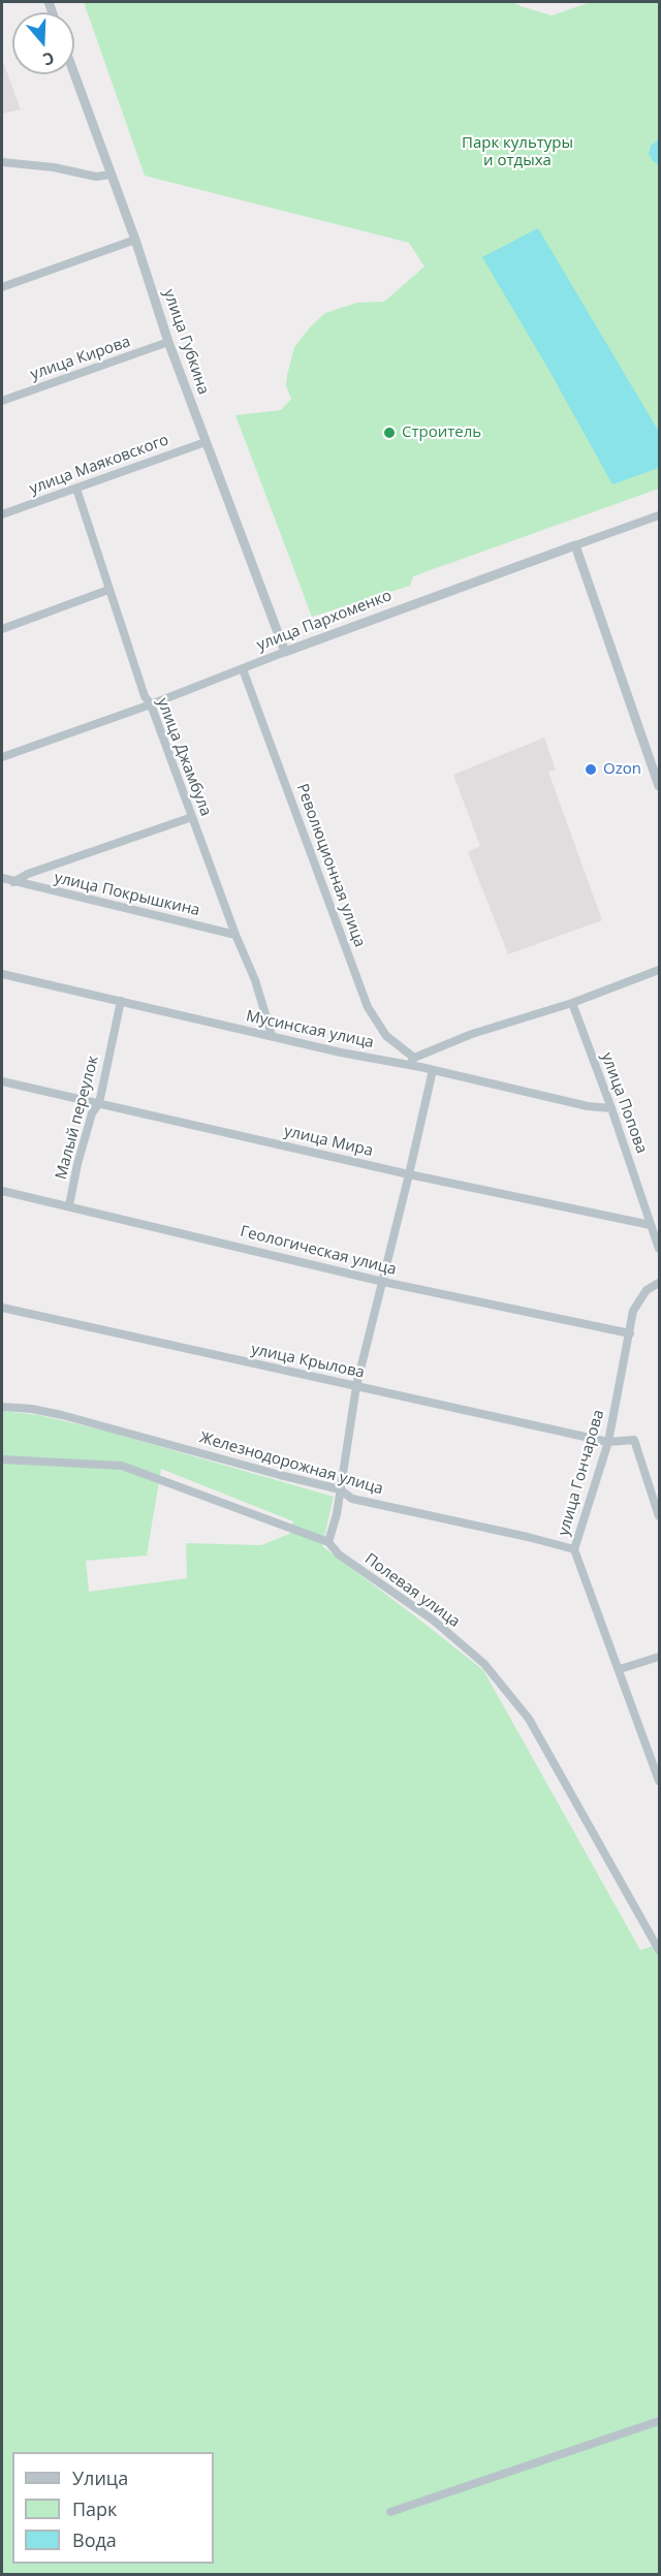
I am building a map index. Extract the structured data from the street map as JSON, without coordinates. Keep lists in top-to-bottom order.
{
  "streets": {
    "street": [
      "улица Губкина",
      "улица Кирова",
      "улица Маяковского",
      "улица Пархоменко",
      "улица Джамбула",
      "Революционная улица",
      "улица Покрышкина",
      "Мусинская улица",
      "улица Попова",
      "Малый переулок",
      "улица Мира",
      "Геологическая улица",
      "улица Крылова",
      "Железнодорожная улица",
      "улица Гончарова",
      "Полевая улица"
    ]
  },
  "crossings": [
    ["улица Губкина", "улица Кирова"],
    ["улица Губкина", "улица Маяковского"],
    ["улица Губкина", "улица Пархоменко"],
    ["улица Маяковского", "улица Джамбула"],
    ["улица Пархоменко", "улица Джамбула"],
    ["улица Пархоменко", "Революционная улица"],
    ["улица Джамбула", "улица Покрышкина"],
    ["улица Джамбула", "Мусинская улица"],
    ["Революционная улица", "Мусинская улица"],
    ["Мусинская улица", "улица Попова"],
    ["Мусинская улица", "Малый переулок"],
    ["улица Попова", "улица Мира"],
    ["Малый переулок", "улица Мира"],
    ["Малый переулок", "Геологическая улица"],
    ["Геологическая улица", "улица Гончарова"],
    ["улица Крылова", "улица Гончарова"],
    ["Железнодорожная улица", "улица Гончарова"]
  ],
  "parks": ["Парк культуры и отдыха"],
  "places": ["Строитель", "Ozon"],
  "legend": ["Улица", "Парк", "Вода"],
  "north": "bottom"
}
